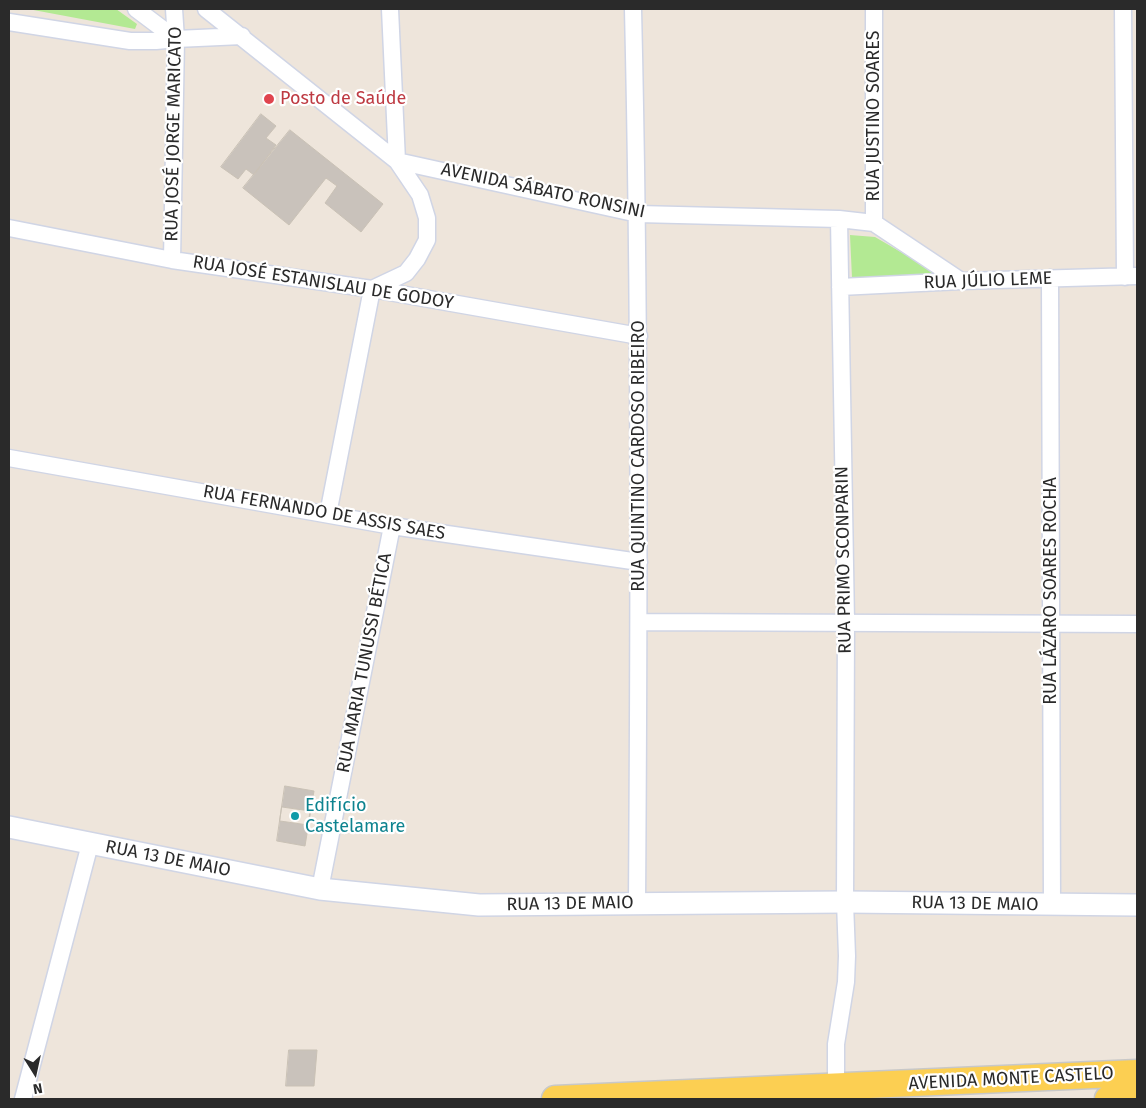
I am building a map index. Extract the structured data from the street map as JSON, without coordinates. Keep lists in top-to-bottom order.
{
  "streets": {
    "main road": ["AVENIDA MONTE CASTELO"],
    "street": [
      "RUA JUSTINO SOARES",
      "RUA JOSÉ JORGE MARICATO",
      "AVENIDA SÁBATO RONSINI",
      "RUA JÚLIO LEME",
      "RUA JOSÉ ESTANISLAU DE GODOY",
      "RUA QUINTINO CARDOSO RIBEIRO",
      "RUA FERNANDO DE ASSIS SAES",
      "RUA PRIMO SCONPARIN",
      "RUA LÁZARO SOARES ROCHA",
      "RUA MARIA TUNUSSI BÉTICA",
      "RUA 13 DE MAIO"
    ]
  },
  "crossings": [
    ["RUA JUSTINO SOARES", "AVENIDA SÁBATO RONSINI"],
    ["RUA JOSÉ JORGE MARICATO", "RUA JOSÉ ESTANISLAU DE GODOY"],
    ["AVENIDA SÁBATO RONSINI", "RUA JÚLIO LEME"],
    ["AVENIDA SÁBATO RONSINI", "RUA QUINTINO CARDOSO RIBEIRO"],
    ["AVENIDA SÁBATO RONSINI", "RUA PRIMO SCONPARIN"],
    ["RUA JÚLIO LEME", "RUA PRIMO SCONPARIN"],
    ["RUA JÚLIO LEME", "RUA LÁZARO SOARES ROCHA"],
    ["RUA JOSÉ ESTANISLAU DE GODOY", "RUA QUINTINO CARDOSO RIBEIRO"],
    ["RUA QUINTINO CARDOSO RIBEIRO", "RUA FERNANDO DE ASSIS SAES"],
    ["RUA QUINTINO CARDOSO RIBEIRO", "RUA 13 DE MAIO"],
    ["RUA FERNANDO DE ASSIS SAES", "RUA MARIA TUNUSSI BÉTICA"],
    ["RUA PRIMO SCONPARIN", "RUA 13 DE MAIO"],
    ["RUA PRIMO SCONPARIN", "AVENIDA MONTE CASTELO"],
    ["RUA LÁZARO SOARES ROCHA", "RUA 13 DE MAIO"],
    ["RUA MARIA TUNUSSI BÉTICA", "RUA 13 DE MAIO"]
  ],
  "places": ["Posto de Saúde", "Edifício Castelamare"],
  "north": "bottom"
}
